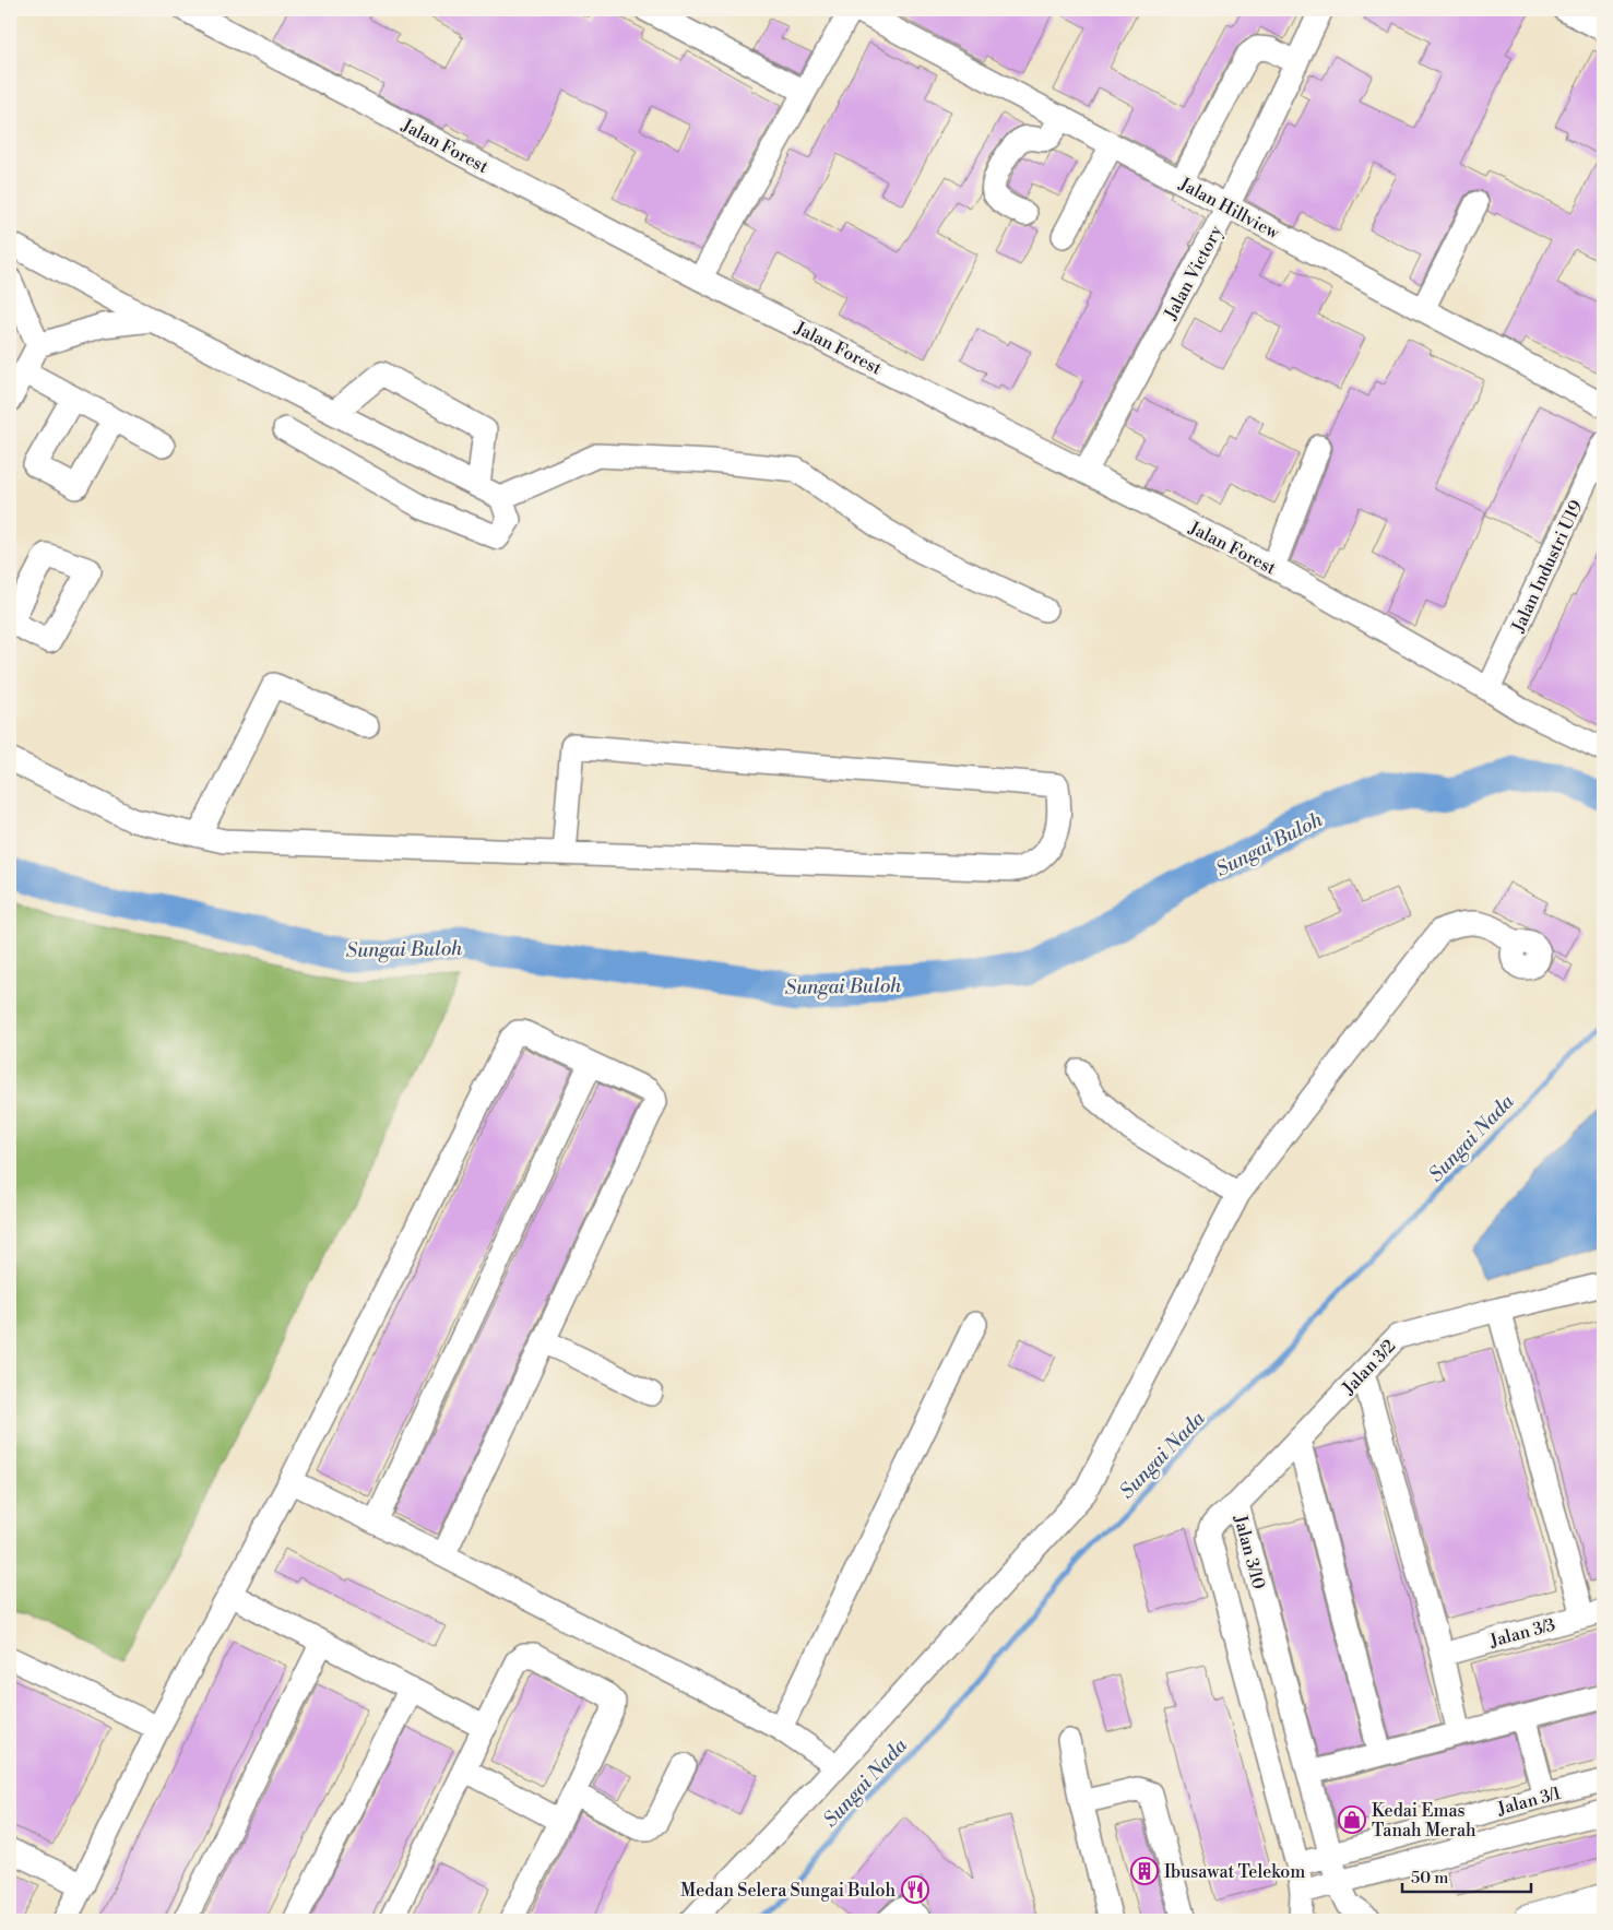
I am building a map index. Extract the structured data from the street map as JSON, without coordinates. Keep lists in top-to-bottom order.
{
  "streets": {
    "street": [
      "Jalan Forest",
      "Jalan Hillview",
      "Jalan Victory",
      "Jalan Industri U19",
      "Jalan 3/2",
      "Jalan 3/10",
      "Jalan 3/3",
      "Jalan 3/1"
    ]
  },
  "crossings": [
    ["Jalan Forest", "Jalan Victory"],
    ["Jalan Forest", "Jalan Industri U19"],
    ["Jalan Hillview", "Jalan Victory"],
    ["Jalan 3/2", "Jalan 3/10"],
    ["Jalan 3/10", "Jalan 3/1"]
  ],
  "water": ["Sungai Buloh", "Sungai Nada"],
  "places": {
    "shop": ["Kedai Emas Tanah Merah"],
    "building": ["Ibusawat Telekom"],
    "restaurant": ["Medan Selera Sungai Buloh"]
  },
  "scale_bar": "50 m"
}
